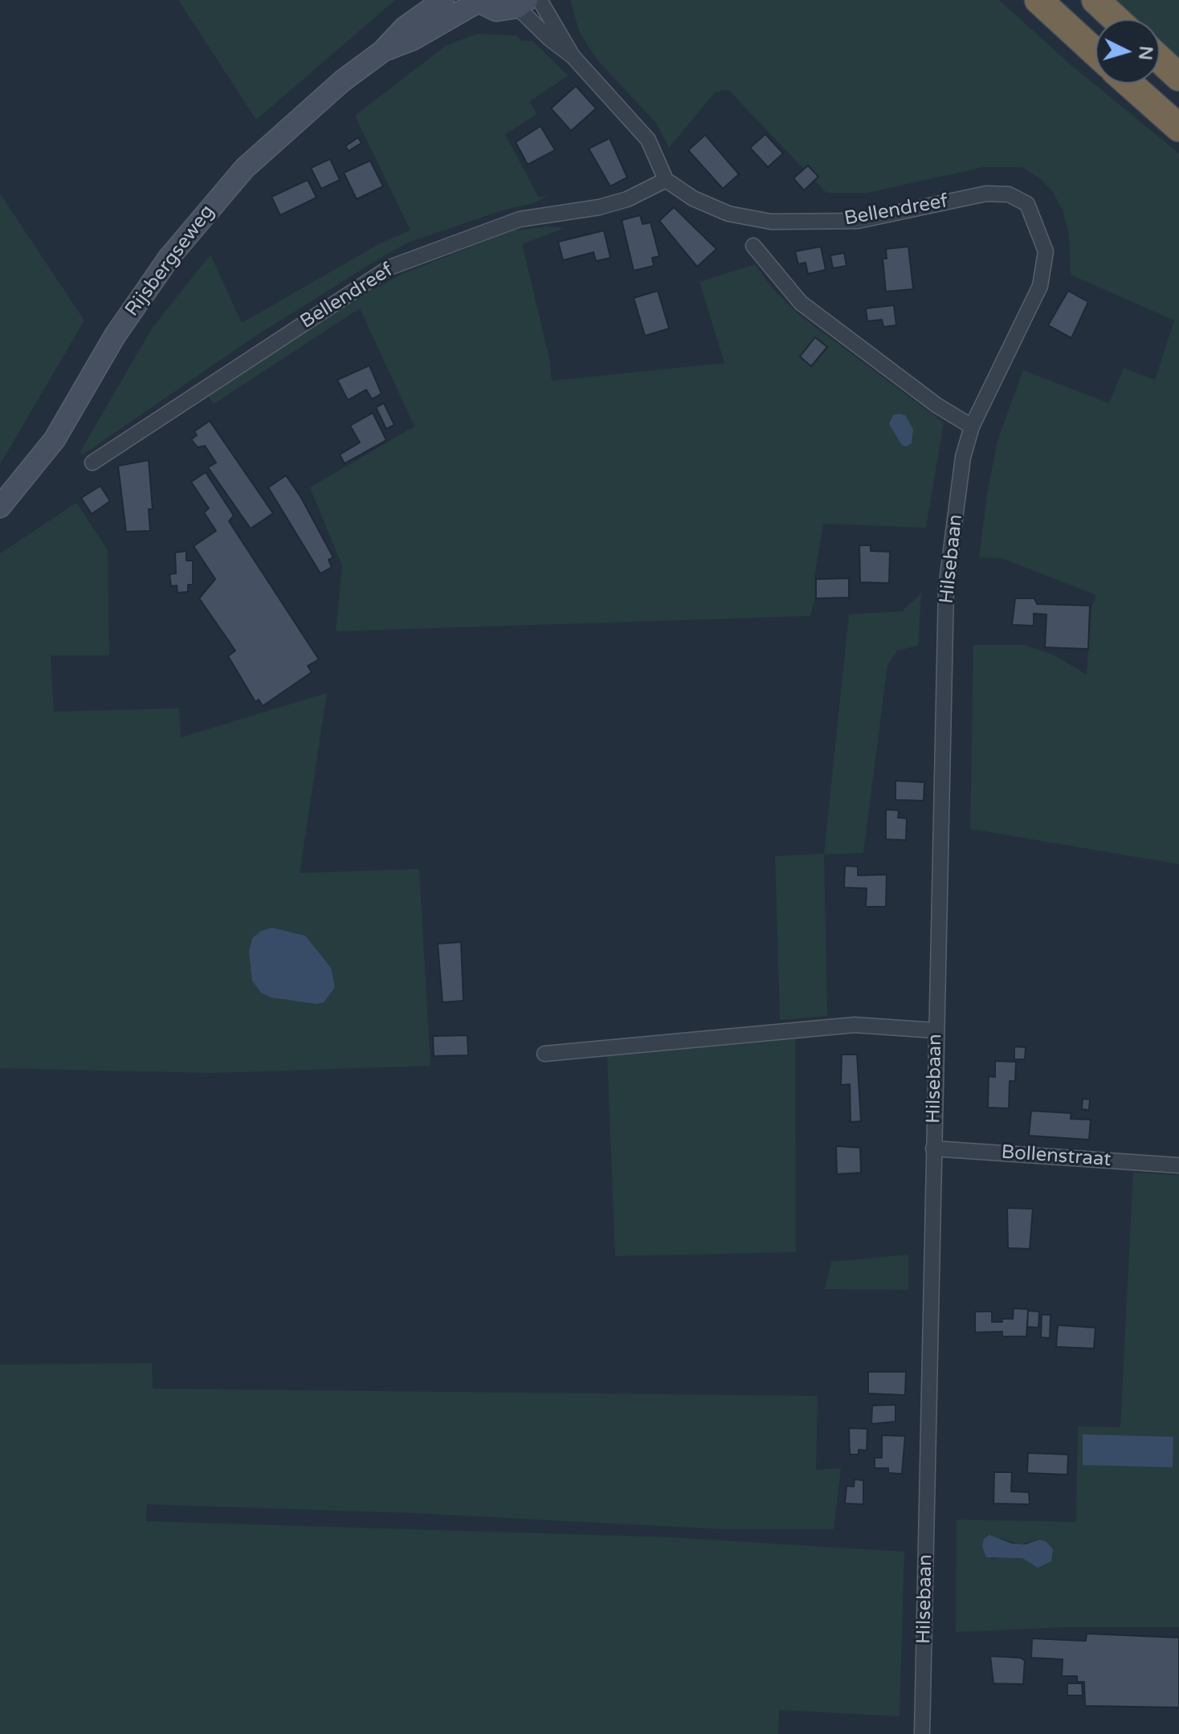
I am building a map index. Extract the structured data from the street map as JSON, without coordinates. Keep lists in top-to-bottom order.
{
  "streets": {
    "main road": ["Rijsbergseweg"],
    "street": ["Bellendreef", "Hilsebaan", "Bollenstraat"]
  },
  "crossings": [
    ["Bellendreef", "Hilsebaan"],
    ["Hilsebaan", "Bollenstraat"]
  ],
  "north": "right"
}
